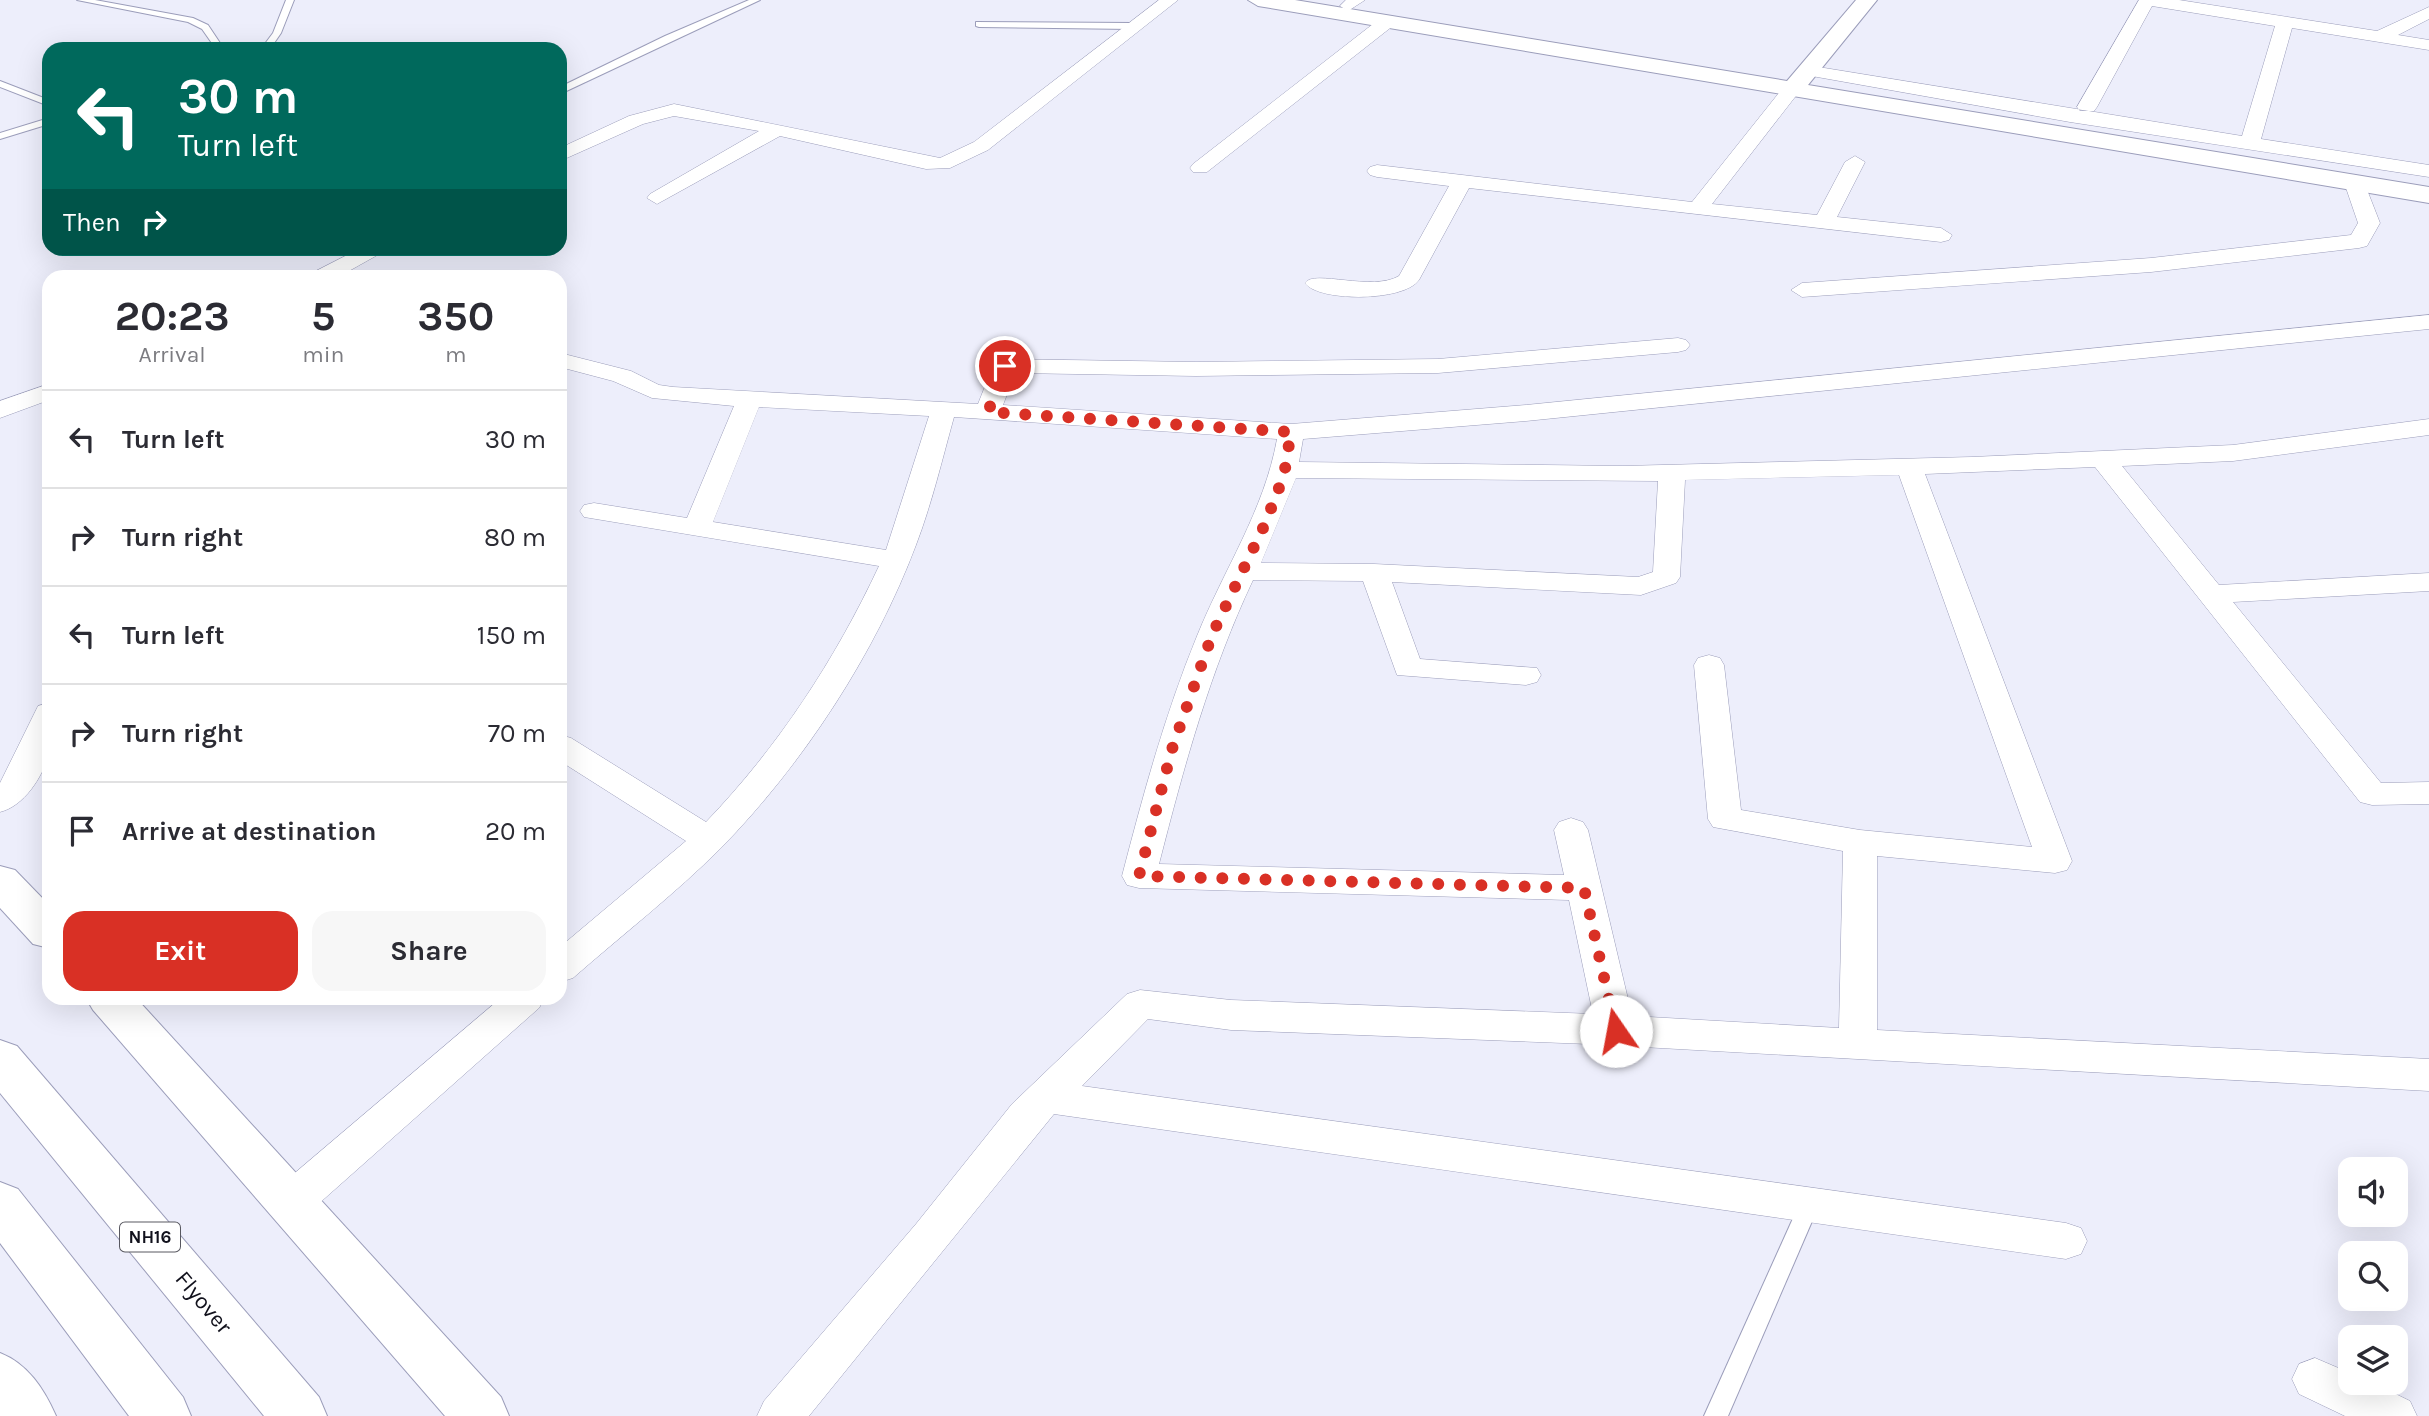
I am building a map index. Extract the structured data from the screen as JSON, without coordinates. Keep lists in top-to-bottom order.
{
  "streets": {
    "main road": ["NH16", "Flyover"]
  },
  "page": {
    "turn": ["30 m", "Turn left"],
    "then": "Then",
    "eta": [
      "20:23",
      "Arrival",
      "5",
      "min",
      "350",
      "m"
    ],
    "list": [
      {
        "name": "Turn left",
        "value": "30 m"
      },
      {
        "name": "Turn right",
        "value": "80 m"
      },
      {
        "name": "Turn left",
        "value": "150 m"
      },
      {
        "name": "Turn right",
        "value": "70 m"
      },
      {
        "name": "Arrive at destination",
        "value": "20 m"
      }
    ],
    "buttons": ["Exit", "Share"]
  }
}
